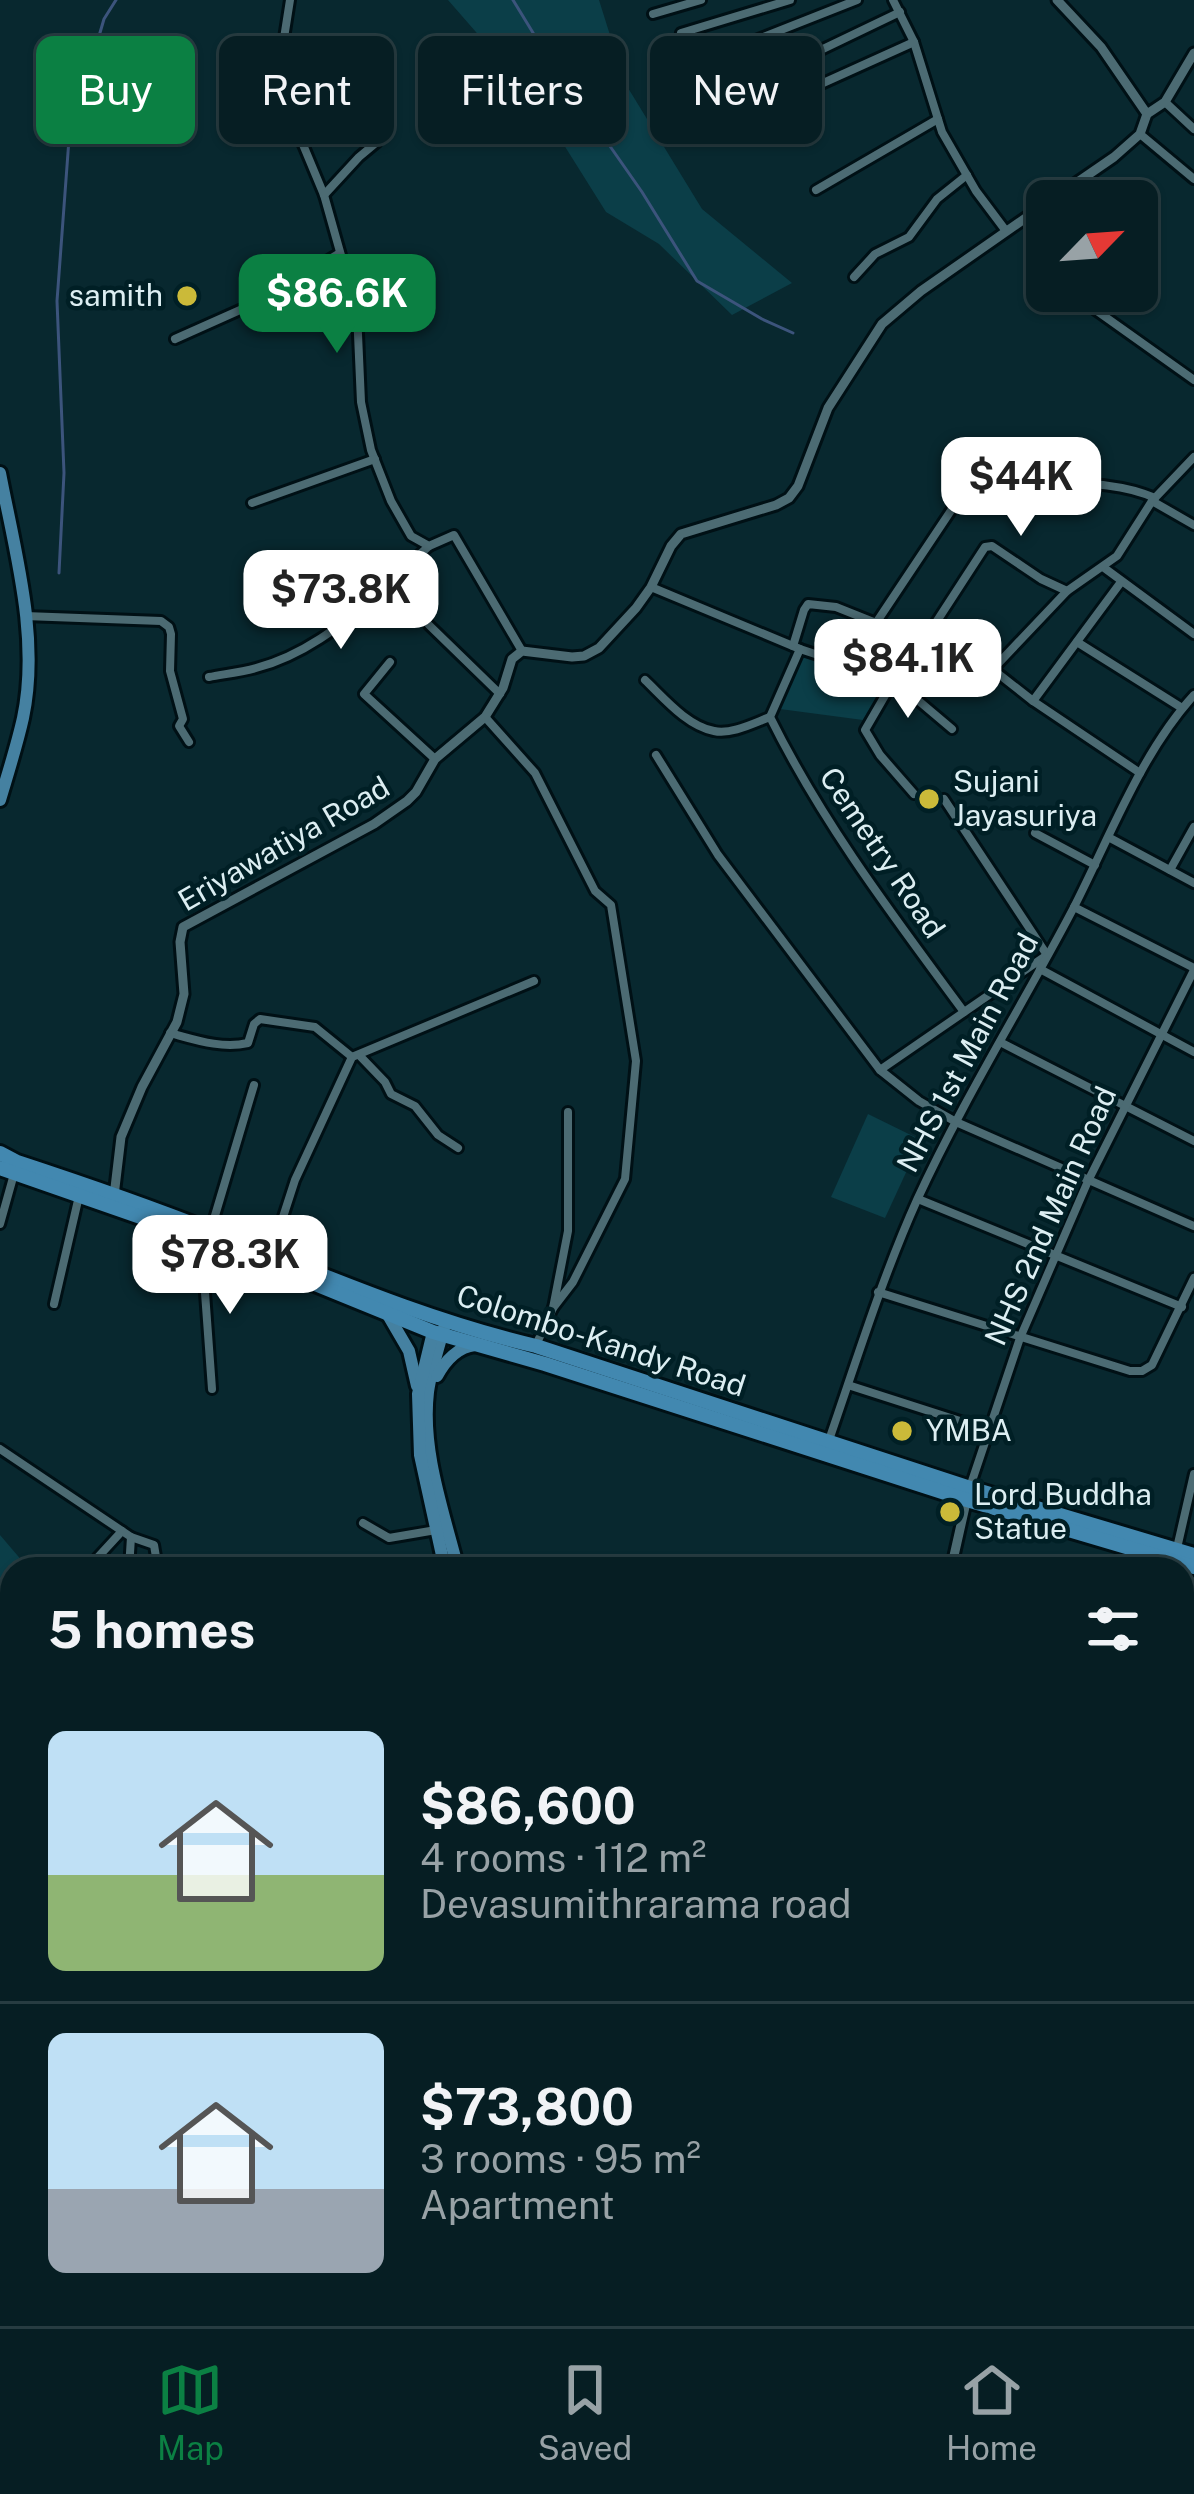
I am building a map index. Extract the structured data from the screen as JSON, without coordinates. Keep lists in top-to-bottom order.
{
  "streets": {
    "highway": ["Colombo-Kandy Road"],
    "street": [
      "Eriyawatiya Road",
      "Cemetry Road",
      "NHS 1st Main Road",
      "NHS 2nd Main Road"
    ]
  },
  "crossings": [
    ["Eriyawatiya Road", "Colombo-Kandy Road"],
    ["NHS 1st Main Road", "Colombo-Kandy Road"],
    ["NHS 2nd Main Road", "Colombo-Kandy Road"]
  ],
  "places": [
    "samith",
    "Sujani Jayasuriya",
    "YMBA",
    "Lord Buddha Statue"
  ],
  "north": "top right",
  "page": {
    "chip": [
      "Buy",
      "Rent",
      "Filters",
      "New"
    ],
    "price": [
      "$86.6K",
      "$44K",
      "$73.8K",
      "$84.1K",
      "$78.3K"
    ],
    "heading": "5 homes",
    "list": [
      {
        "name": "$86,600",
        "note": "4 rooms · 112 m² · Devasumithrarama road"
      },
      {
        "name": "$73,800",
        "note": "3 rooms · 95 m² · Apartment"
      }
    ],
    "tabs": ["Map", "Saved", "Home"]
  }
}
